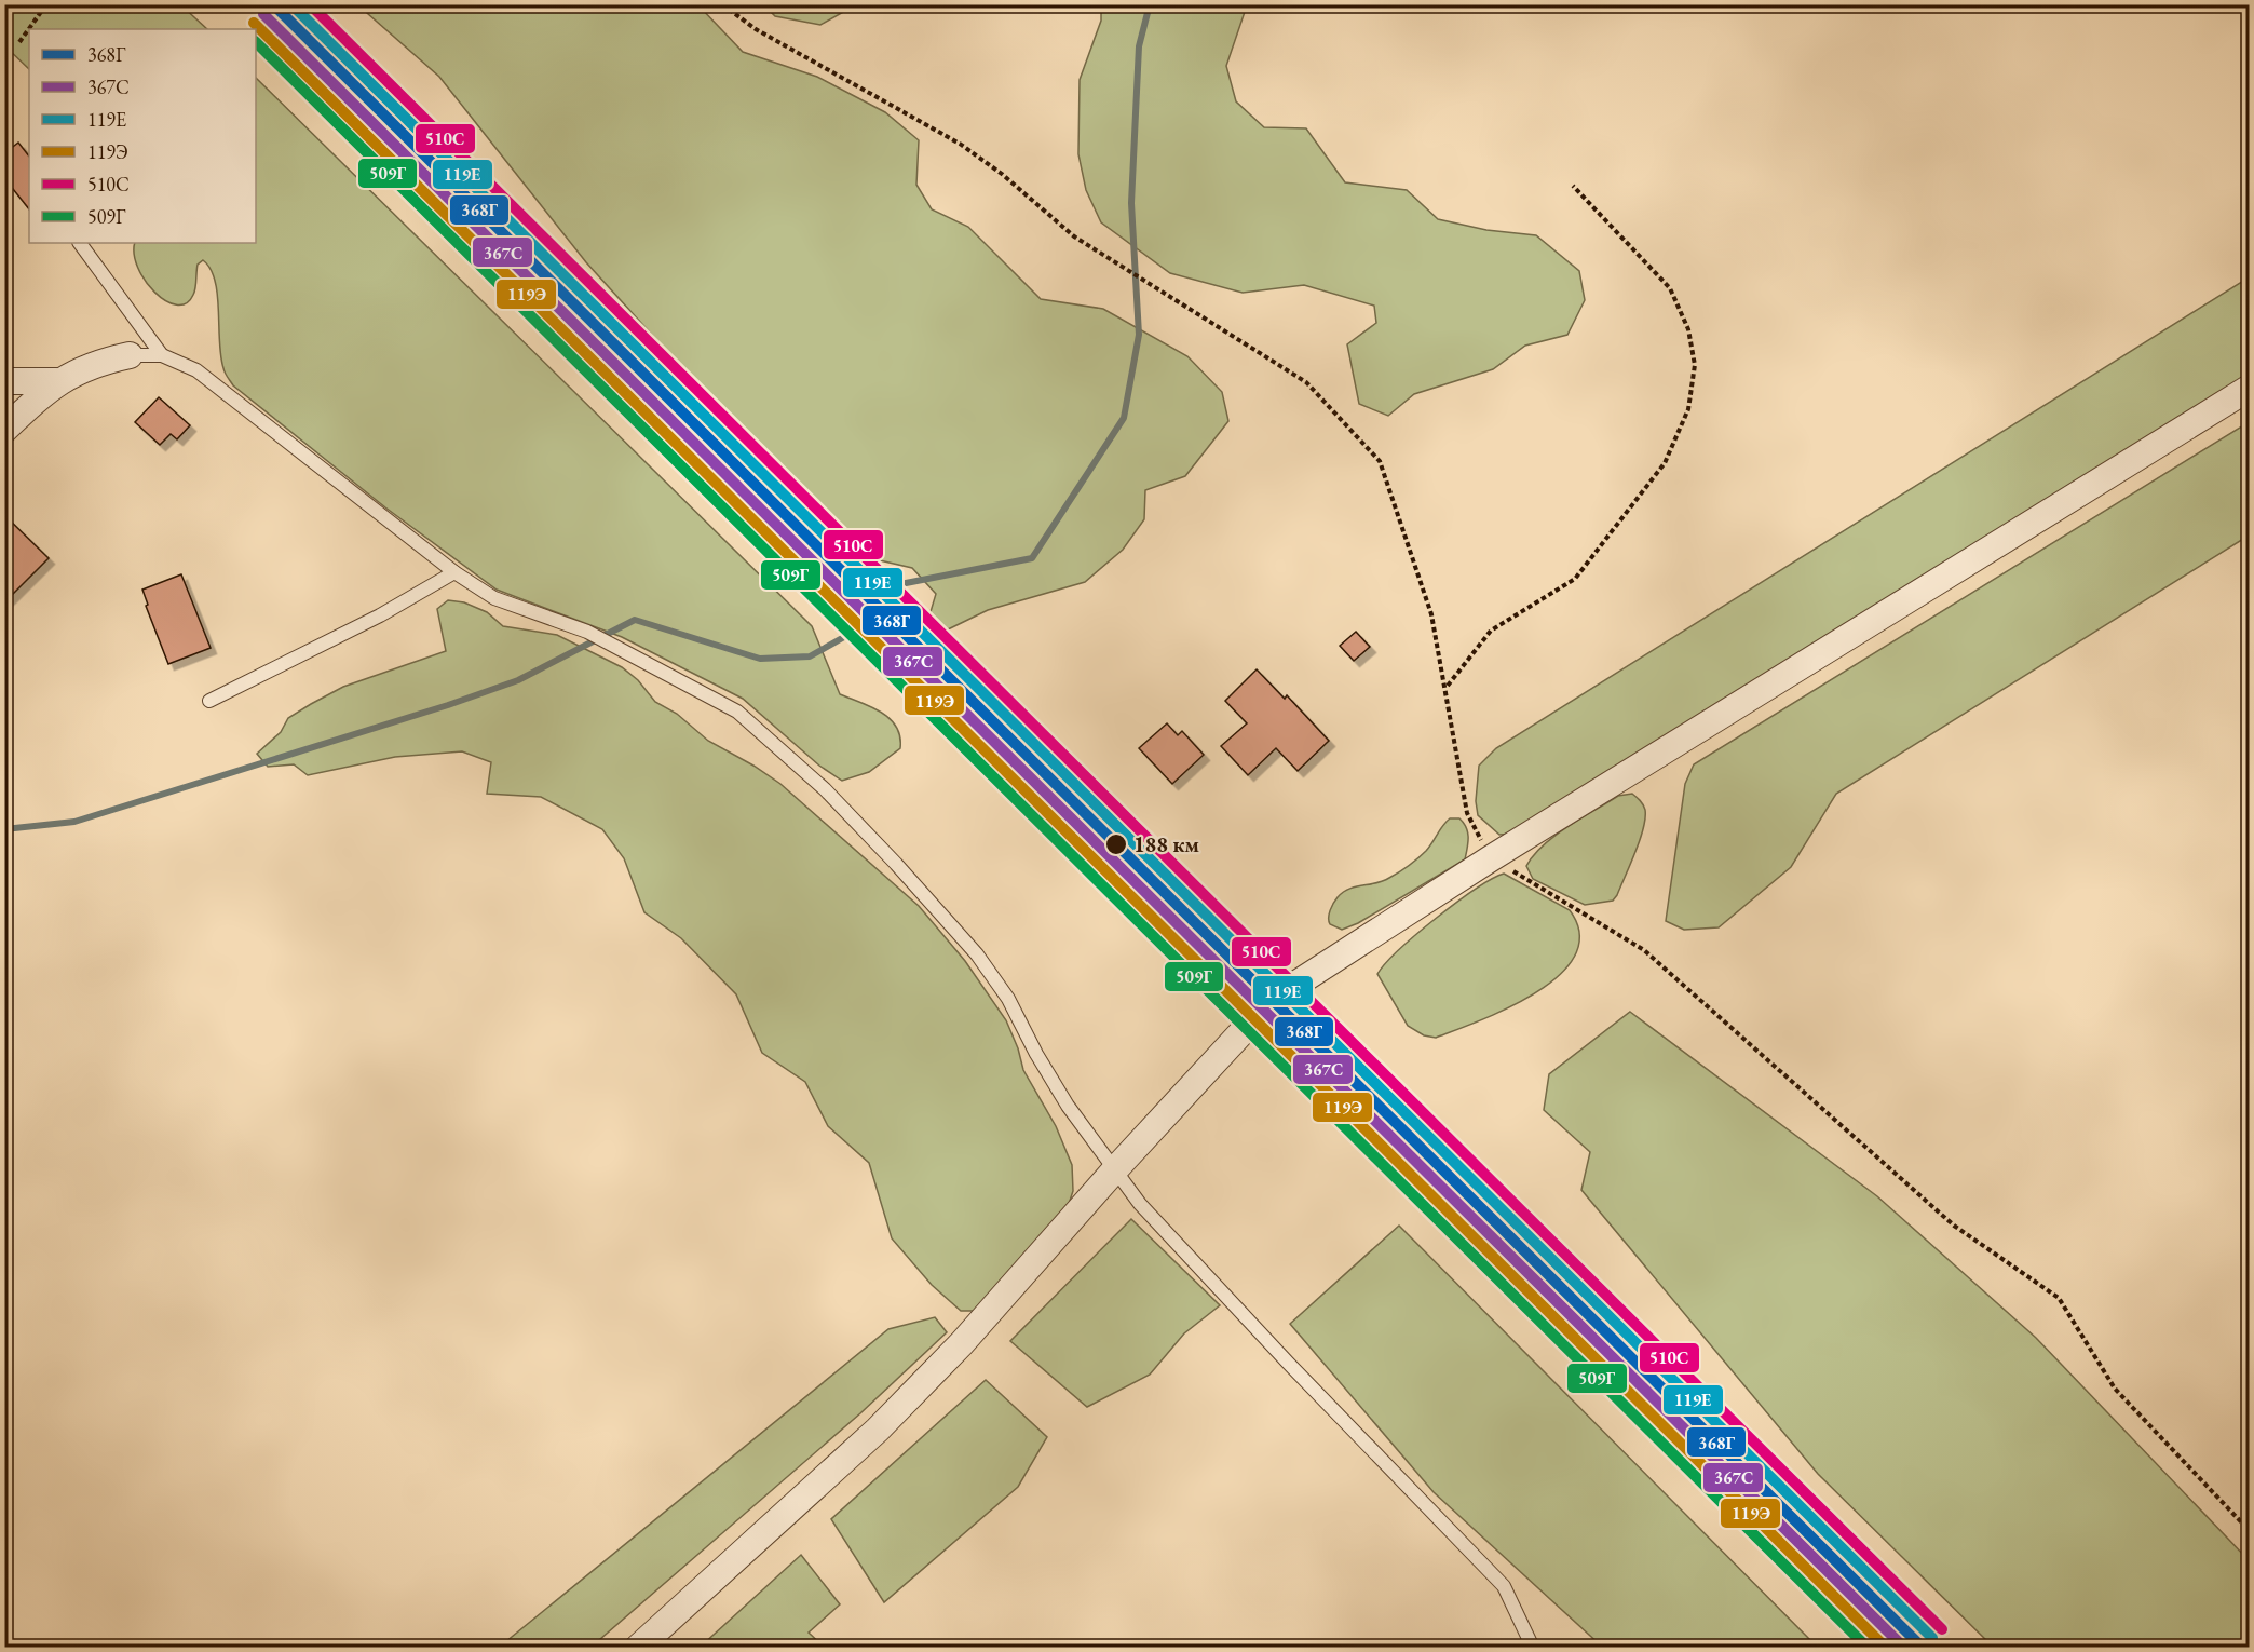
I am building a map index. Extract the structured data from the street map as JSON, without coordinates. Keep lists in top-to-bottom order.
{
  "places": ["188 км"],
  "lines": [
    "transit line 368Г",
    "transit line 119Е",
    "transit line 510С",
    "transit line 367С",
    "transit line 119Э",
    "transit line 509Г"
  ],
  "legend": [
    "368Г",
    "367С",
    "119Е",
    "119Э",
    "510С",
    "509Г"
  ]
}
